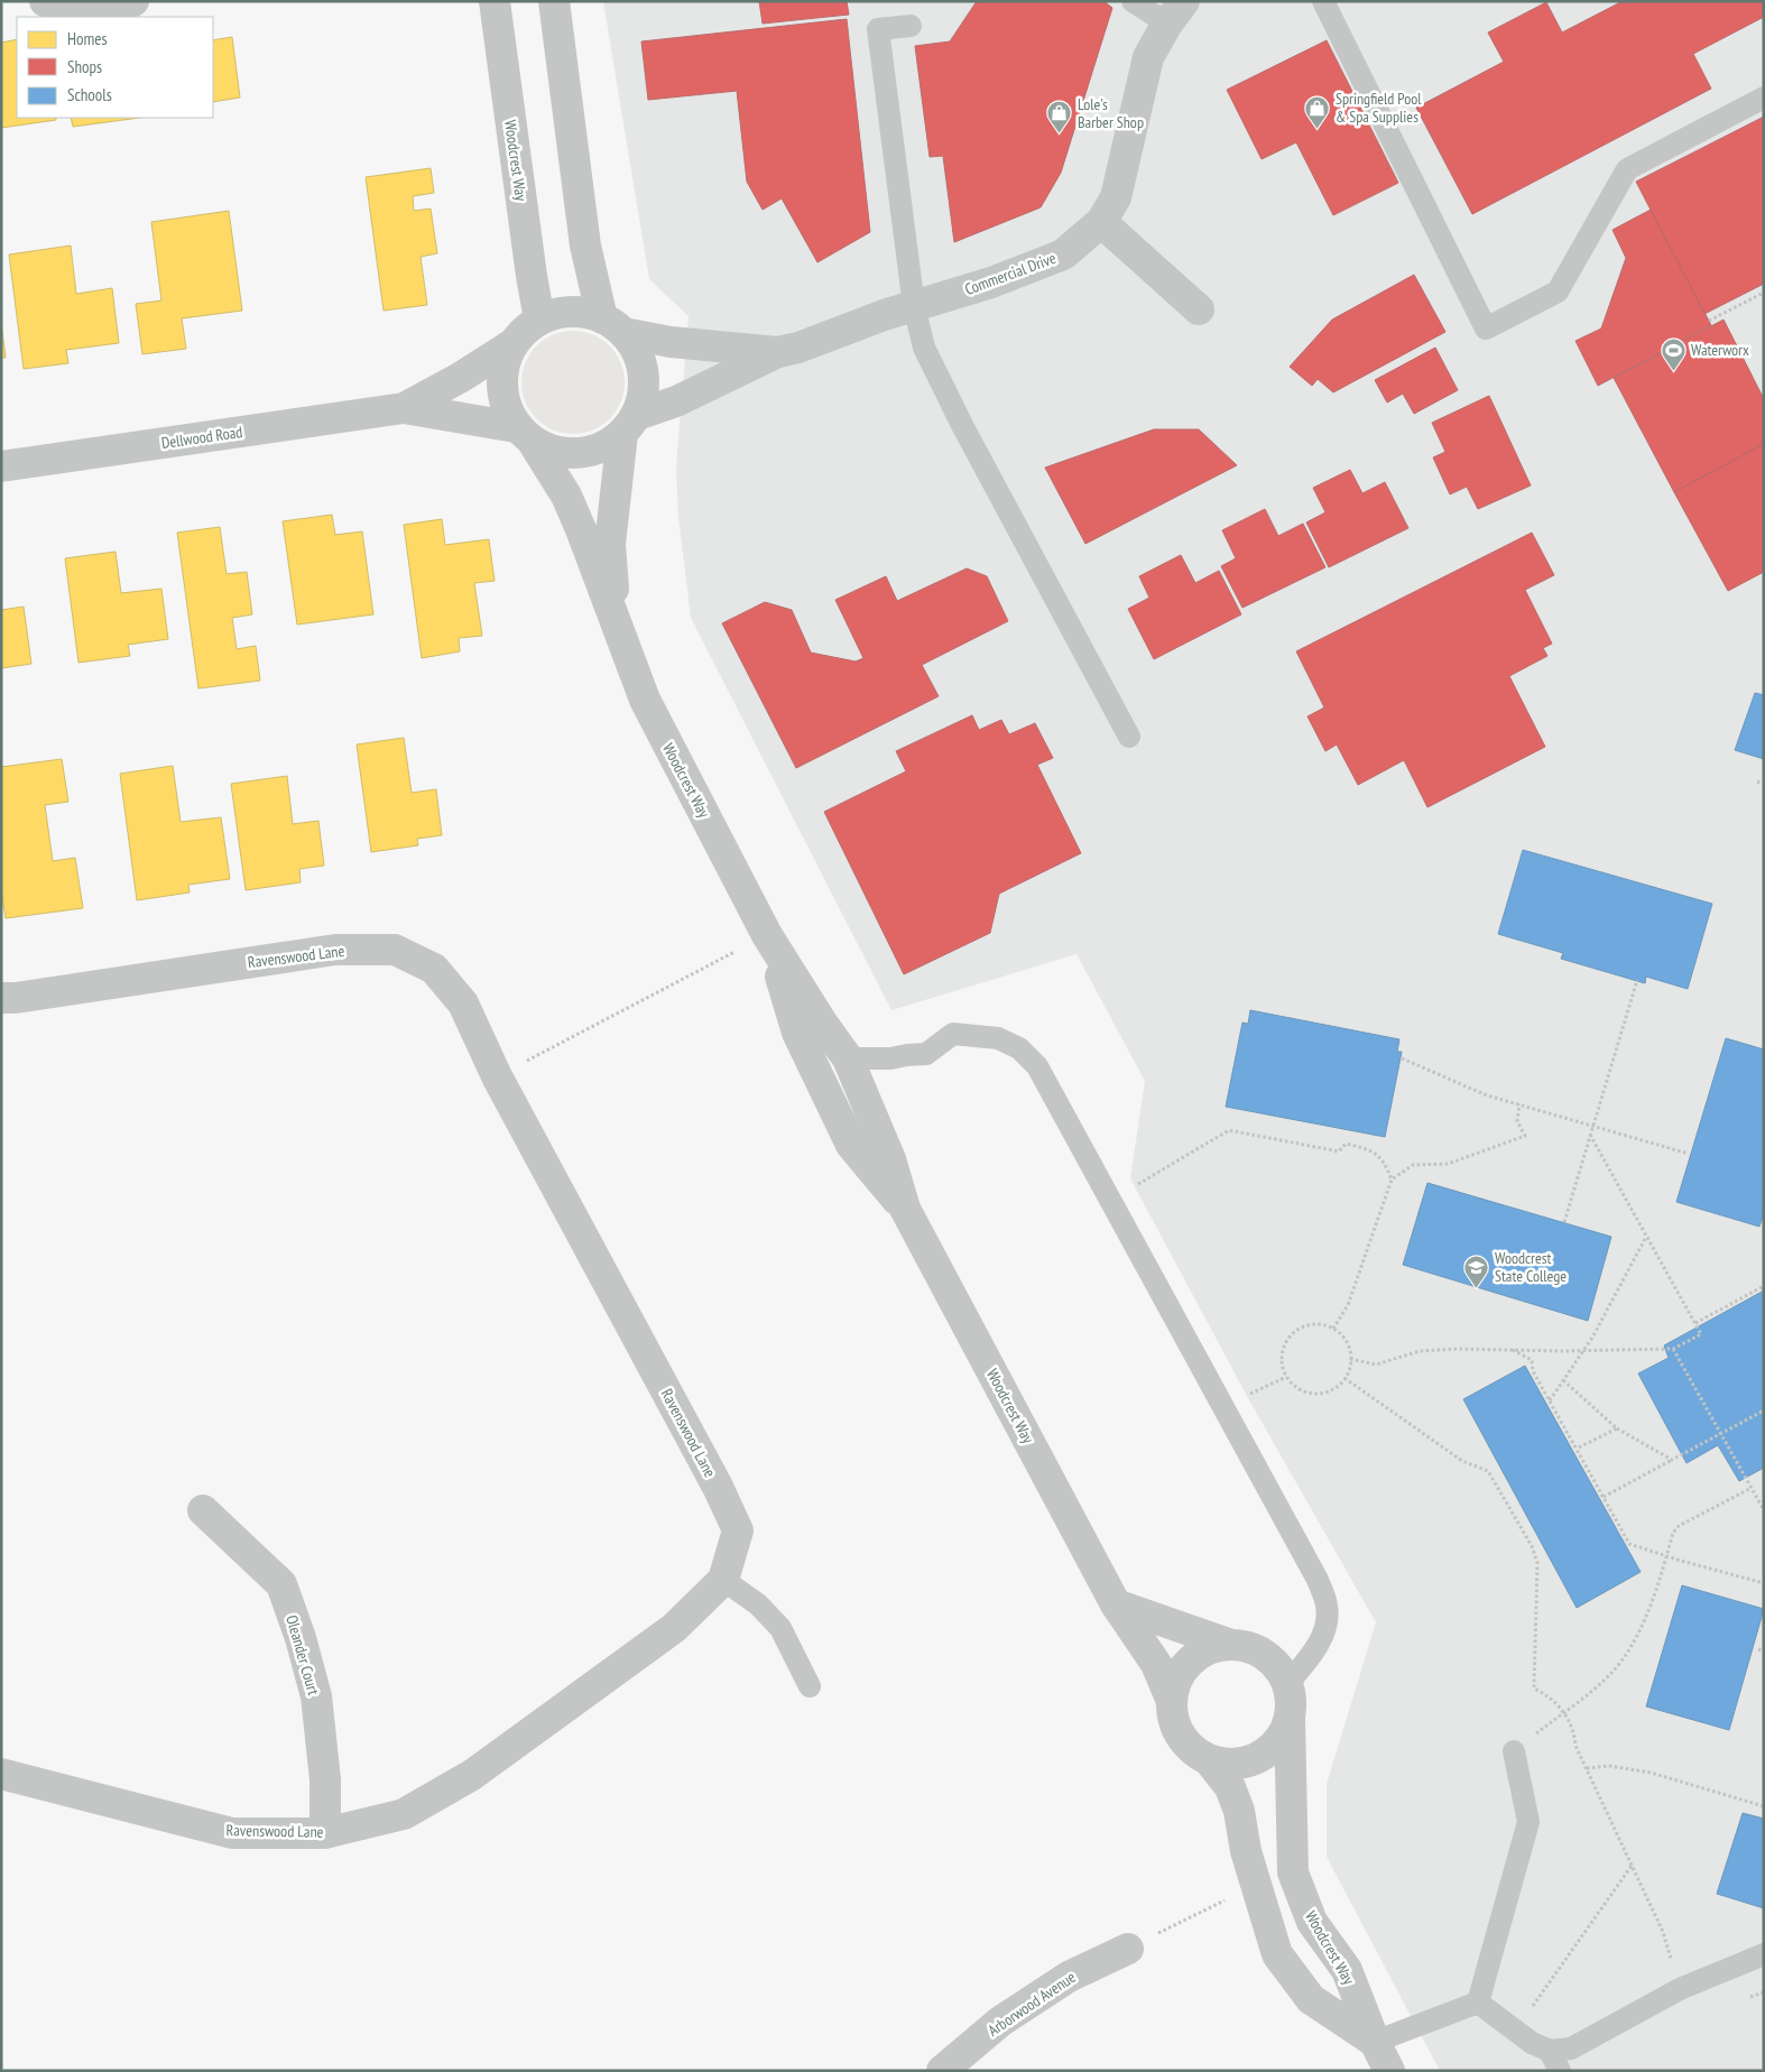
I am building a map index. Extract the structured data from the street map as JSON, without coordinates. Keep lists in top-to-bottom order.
{
  "streets": {
    "street": [
      "Woodcrest Way",
      "Commercial Drive",
      "Dellwood Road",
      "Ravenswood Lane",
      "Oleander Court",
      "Arborwood Avenue"
    ]
  },
  "crossings": [
    ["Woodcrest Way", "Commercial Drive"],
    ["Woodcrest Way", "Dellwood Road"],
    ["Commercial Drive", "Dellwood Road"],
    ["Ravenswood Lane", "Oleander Court"]
  ],
  "places": {
    "shop": ["Springfield Pool & Spa Supplies", "Lole's Barber Shop"],
    "sports": ["Waterworx"],
    "school or university": ["Woodcrest State College"]
  },
  "legend": ["Homes", "Shops", "Schools"]
}
